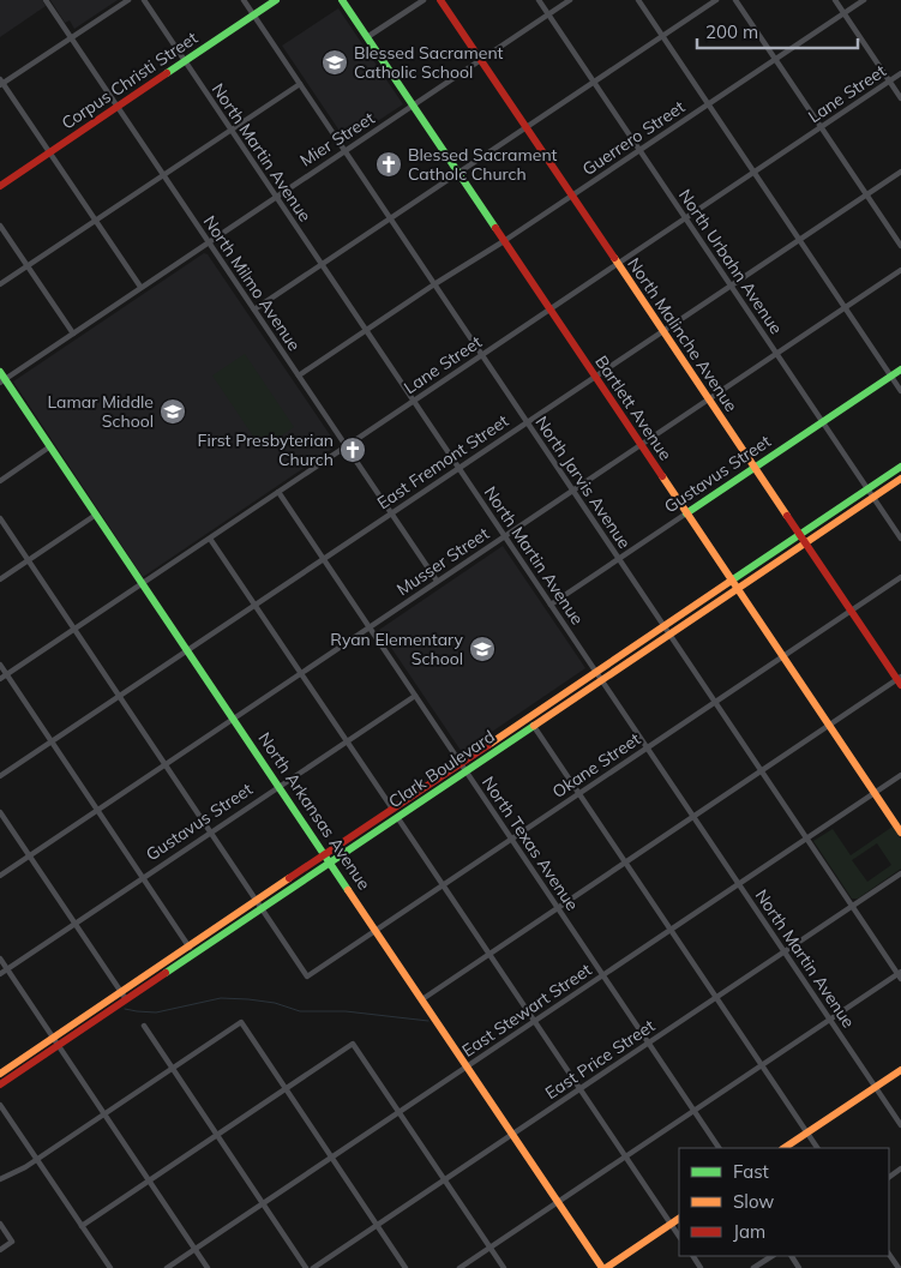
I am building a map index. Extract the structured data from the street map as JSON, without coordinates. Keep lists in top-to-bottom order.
{
  "streets": {
    "main road": [
      "Corpus Christi Street",
      "North Malinche Avenue",
      "Bartlett Avenue",
      "Gustavus Street",
      "Clark Boulevard",
      "North Arkansas Avenue"
    ],
    "street": [
      "Lane Street",
      "Guerrero Street",
      "Mier Street",
      "North Martin Avenue",
      "North Urbahn Avenue",
      "North Milmo Avenue",
      "East Fremont Street",
      "North Jarvis Avenue",
      "Musser Street",
      "Okane Street",
      "North Texas Avenue",
      "East Stewart Street",
      "East Price Street"
    ]
  },
  "crossings": [
    ["Corpus Christi Street", "North Martin Avenue"],
    ["Corpus Christi Street", "North Milmo Avenue"],
    ["Corpus Christi Street", "North Jarvis Avenue"],
    ["Lane Street", "North Martin Avenue"],
    ["Lane Street", "North Urbahn Avenue"],
    ["Lane Street", "North Milmo Avenue"],
    ["Lane Street", "North Malinche Avenue"],
    ["Lane Street", "Bartlett Avenue"],
    ["Lane Street", "North Jarvis Avenue"],
    ["Lane Street", "North Arkansas Avenue"],
    ["Lane Street", "North Texas Avenue"],
    ["Guerrero Street", "North Martin Avenue"],
    ["Guerrero Street", "North Urbahn Avenue"],
    ["Guerrero Street", "North Milmo Avenue"],
    ["Guerrero Street", "North Malinche Avenue"],
    ["Guerrero Street", "Bartlett Avenue"],
    ["Guerrero Street", "North Jarvis Avenue"],
    ["Mier Street", "North Martin Avenue"],
    ["Mier Street", "North Urbahn Avenue"],
    ["Mier Street", "North Milmo Avenue"],
    ["Mier Street", "North Malinche Avenue"],
    ["Mier Street", "Bartlett Avenue"],
    ["Mier Street", "North Jarvis Avenue"],
    ["Mier Street", "North Arkansas Avenue"],
    ["North Martin Avenue", "East Fremont Street"],
    ["North Martin Avenue", "Gustavus Street"],
    ["North Martin Avenue", "Musser Street"],
    ["North Martin Avenue", "Okane Street"],
    ["North Martin Avenue", "Clark Boulevard"],
    ["North Martin Avenue", "East Stewart Street"],
    ["North Martin Avenue", "East Price Street"],
    ["North Urbahn Avenue", "East Fremont Street"],
    ["North Urbahn Avenue", "Gustavus Street"],
    ["North Urbahn Avenue", "Musser Street"],
    ["North Urbahn Avenue", "Clark Boulevard"],
    ["North Milmo Avenue", "East Fremont Street"],
    ["North Milmo Avenue", "Musser Street"],
    ["North Malinche Avenue", "East Fremont Street"],
    ["North Malinche Avenue", "Gustavus Street"],
    ["North Malinche Avenue", "Musser Street"],
    ["North Malinche Avenue", "Okane Street"],
    ["North Malinche Avenue", "Clark Boulevard"],
    ["Bartlett Avenue", "East Fremont Street"],
    ["Bartlett Avenue", "Gustavus Street"],
    ["Bartlett Avenue", "Musser Street"],
    ["Bartlett Avenue", "Okane Street"],
    ["Bartlett Avenue", "Clark Boulevard"],
    ["Bartlett Avenue", "East Stewart Street"],
    ["East Fremont Street", "North Jarvis Avenue"],
    ["East Fremont Street", "North Arkansas Avenue"],
    ["East Fremont Street", "North Texas Avenue"],
    ["Gustavus Street", "North Jarvis Avenue"],
    ["Gustavus Street", "North Arkansas Avenue"],
    ["Gustavus Street", "North Texas Avenue"],
    ["North Jarvis Avenue", "Musser Street"],
    ["North Jarvis Avenue", "Okane Street"],
    ["North Jarvis Avenue", "Clark Boulevard"],
    ["North Jarvis Avenue", "East Stewart Street"],
    ["North Jarvis Avenue", "East Price Street"],
    ["Musser Street", "North Arkansas Avenue"],
    ["Musser Street", "North Texas Avenue"],
    ["Okane Street", "Clark Boulevard"],
    ["Okane Street", "North Arkansas Avenue"],
    ["Okane Street", "North Texas Avenue"],
    ["Clark Boulevard", "North Arkansas Avenue"],
    ["Clark Boulevard", "North Texas Avenue"],
    ["North Arkansas Avenue", "East Stewart Street"],
    ["North Arkansas Avenue", "East Price Street"],
    ["North Texas Avenue", "East Stewart Street"],
    ["North Texas Avenue", "East Price Street"]
  ],
  "places": {
    "school or university": ["Blessed Sacrament Catholic School", "Lamar Middle School", "Ryan Elementary School"],
    "church": ["Blessed Sacrament Catholc Church", "First Presbyterian Church"]
  },
  "legend": ["Fast", "Slow", "Jam"],
  "scale_bar": "200 m"
}
